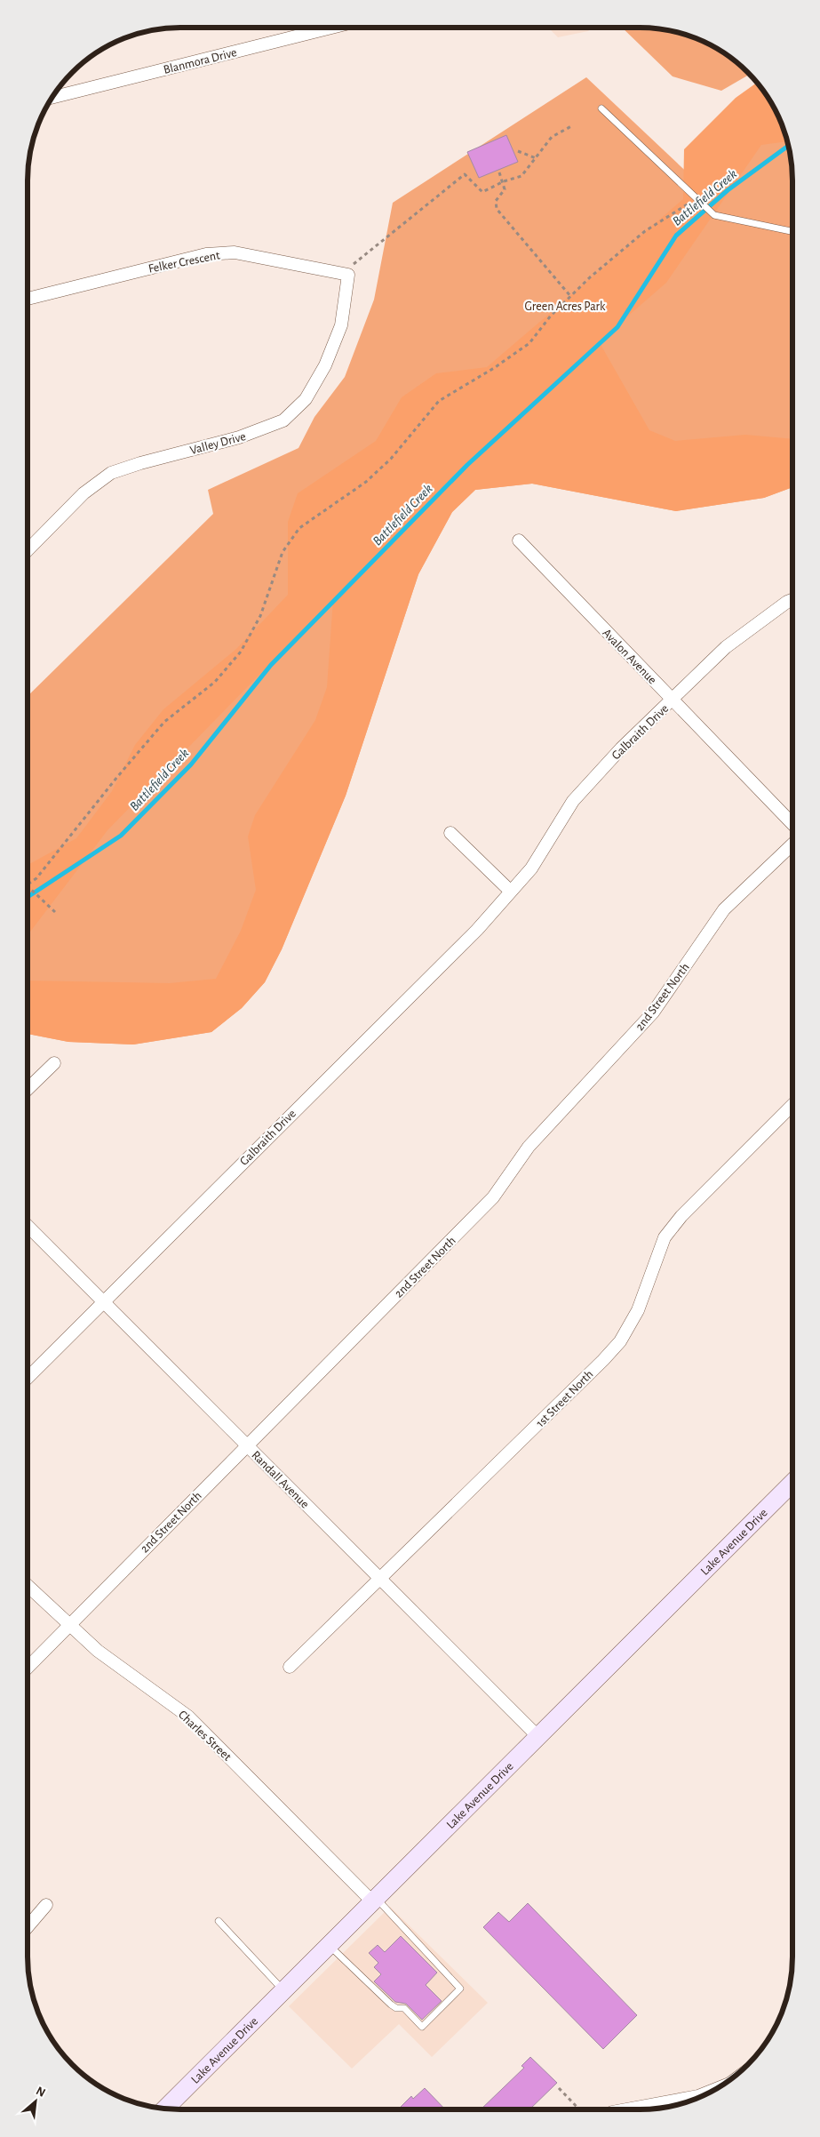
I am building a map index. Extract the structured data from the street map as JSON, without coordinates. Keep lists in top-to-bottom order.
{
  "streets": {
    "street": [
      "Blanmora Drive",
      "Felker Crescent",
      "Valley Drive",
      "Avalon Avenue",
      "Galbraith Drive",
      "2nd Street North",
      "1st Street North",
      "Randall Avenue",
      "Lake Avenue Drive",
      "Charles Street"
    ]
  },
  "crossings": [
    ["Felker Crescent", "Valley Drive"],
    ["Avalon Avenue", "Galbraith Drive"],
    ["Galbraith Drive", "Randall Avenue"],
    ["2nd Street North", "Randall Avenue"],
    ["2nd Street North", "Charles Street"],
    ["1st Street North", "Randall Avenue"],
    ["Randall Avenue", "Lake Avenue Drive"],
    ["Lake Avenue Drive", "Charles Street"]
  ],
  "water": ["Battlefield Creek"],
  "parks": ["Green Acres Park"],
  "north": "top right"
}
